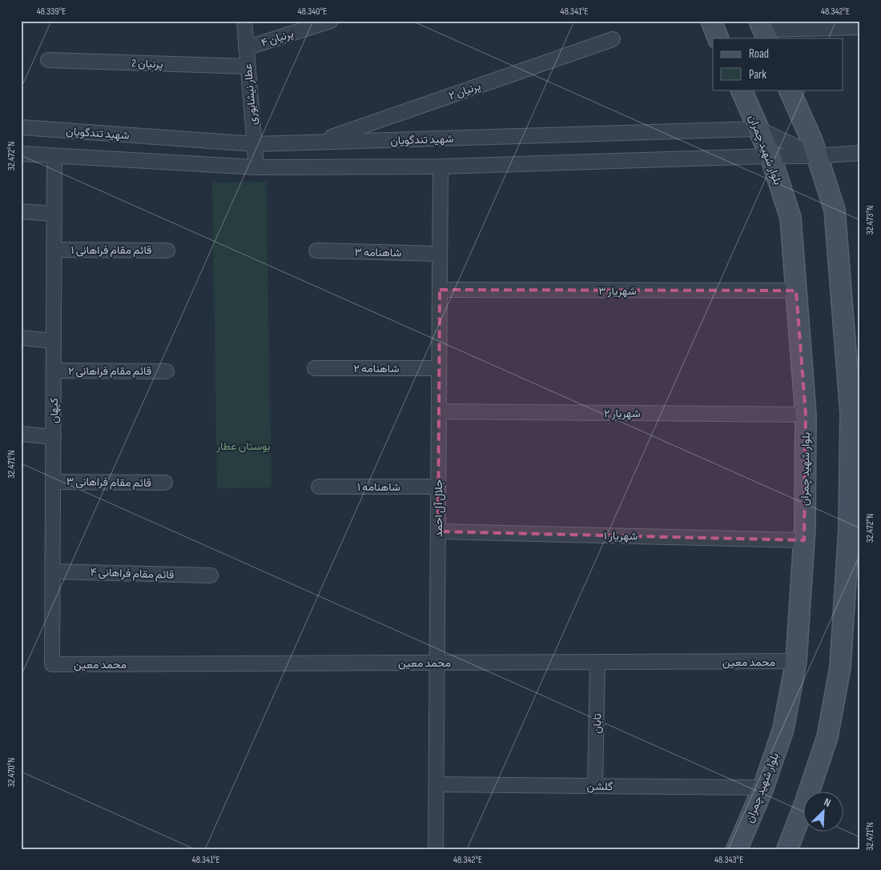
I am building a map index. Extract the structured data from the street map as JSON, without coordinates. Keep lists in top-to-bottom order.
{
  "streets": {
    "main road": ["بلوار شهید چمران"],
    "street": [
      "پرنیان ۴",
      "پرنیان 2",
      "پرنیان ۲",
      "عطار نیشابوری",
      "شهید تندگویان",
      "قائم مقام فراهانی ۱",
      "شاهنامه ۳",
      "شهریار ۳",
      "شاهنامه ۲",
      "قائم مقام فراهانی ۲",
      "کیهان",
      "شهریار ۲",
      "قائم مقام فراهانی ۳",
      "شاهنامه ۱",
      "جلال آل احمد",
      "شهریار ۱",
      "قائم مقام فراهانی ۴",
      "محمد معین",
      "تابان",
      "گلشن"
    ]
  },
  "crossings": [
    ["پرنیان ۴", "عطار نیشابوری"],
    ["پرنیان 2", "عطار نیشابوری"],
    ["پرنیان ۲", "شهید تندگویان"],
    ["عطار نیشابوری", "شهید تندگویان"],
    ["شهید تندگویان", "بلوار شهید چمران"],
    ["شهید تندگویان", "کیهان"],
    ["شهید تندگویان", "جلال آل احمد"],
    ["بلوار شهید چمران", "شهریار ۳"],
    ["بلوار شهید چمران", "شهریار ۲"],
    ["بلوار شهید چمران", "شهریار ۱"],
    ["بلوار شهید چمران", "محمد معین"],
    ["بلوار شهید چمران", "گلشن"],
    ["قائم مقام فراهانی ۱", "کیهان"],
    ["شاهنامه ۳", "جلال آل احمد"],
    ["شهریار ۳", "جلال آل احمد"],
    ["شاهنامه ۲", "جلال آل احمد"],
    ["قائم مقام فراهانی ۲", "کیهان"],
    ["کیهان", "قائم مقام فراهانی ۳"],
    ["کیهان", "قائم مقام فراهانی ۴"],
    ["کیهان", "محمد معین"],
    ["شهریار ۲", "جلال آل احمد"],
    ["شاهنامه ۱", "جلال آل احمد"],
    ["جلال آل احمد", "شهریار ۱"],
    ["جلال آل احمد", "محمد معین"],
    ["جلال آل احمد", "گلشن"],
    ["محمد معین", "تابان"],
    ["تابان", "گلشن"]
  ],
  "parks": ["بوستان عطار"],
  "legend": ["Road", "Park"],
  "north": "top right",
  "coordinates": [
    "48.339°E",
    "48.340°E",
    "48.341°E",
    "48.342°E",
    "32.472°N",
    "32.473°N",
    "32.471°N",
    "32.470°N",
    "48.343°E"
  ]
}
